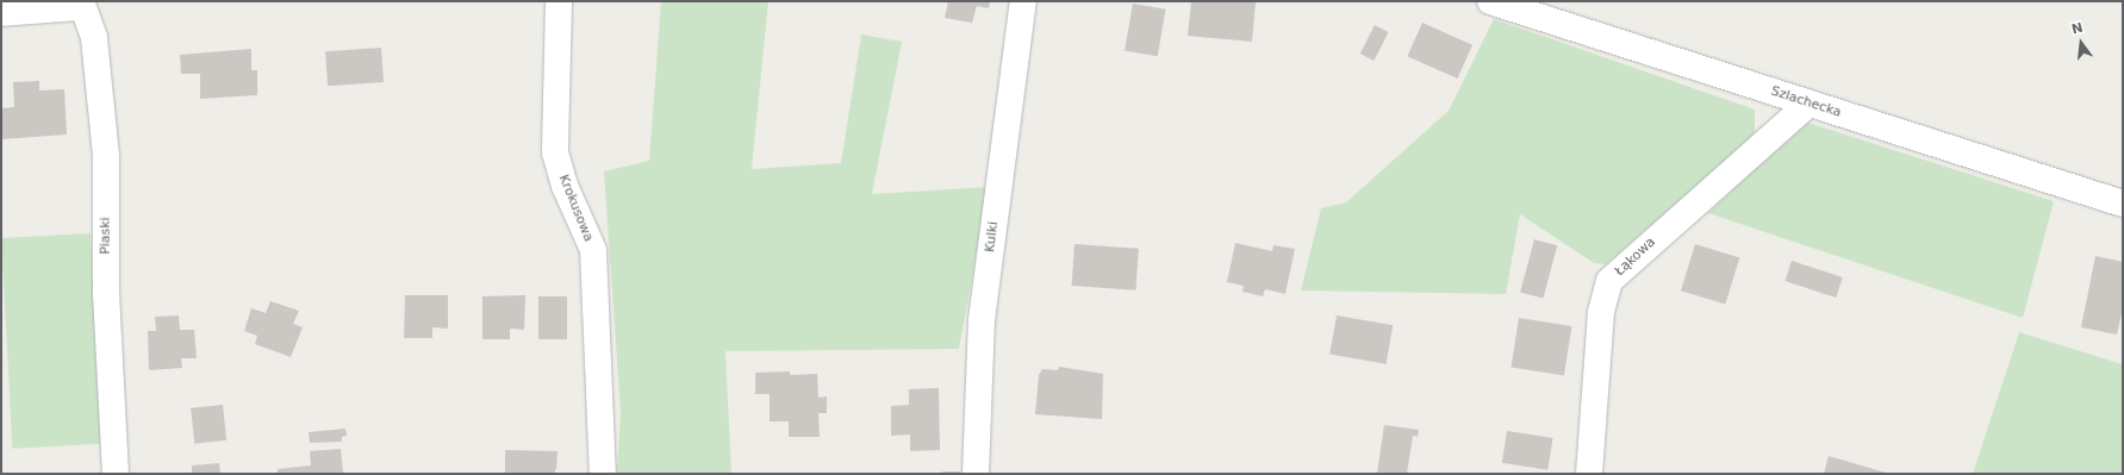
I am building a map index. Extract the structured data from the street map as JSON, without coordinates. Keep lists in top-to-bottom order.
{
  "streets": {
    "street": [
      "Szlachecka",
      "Krokusowa",
      "Piaski",
      "Kulki",
      "Łąkowa"
    ]
  },
  "crossings": [
    ["Szlachecka", "Łąkowa"]
  ],
  "north": "top"
}
